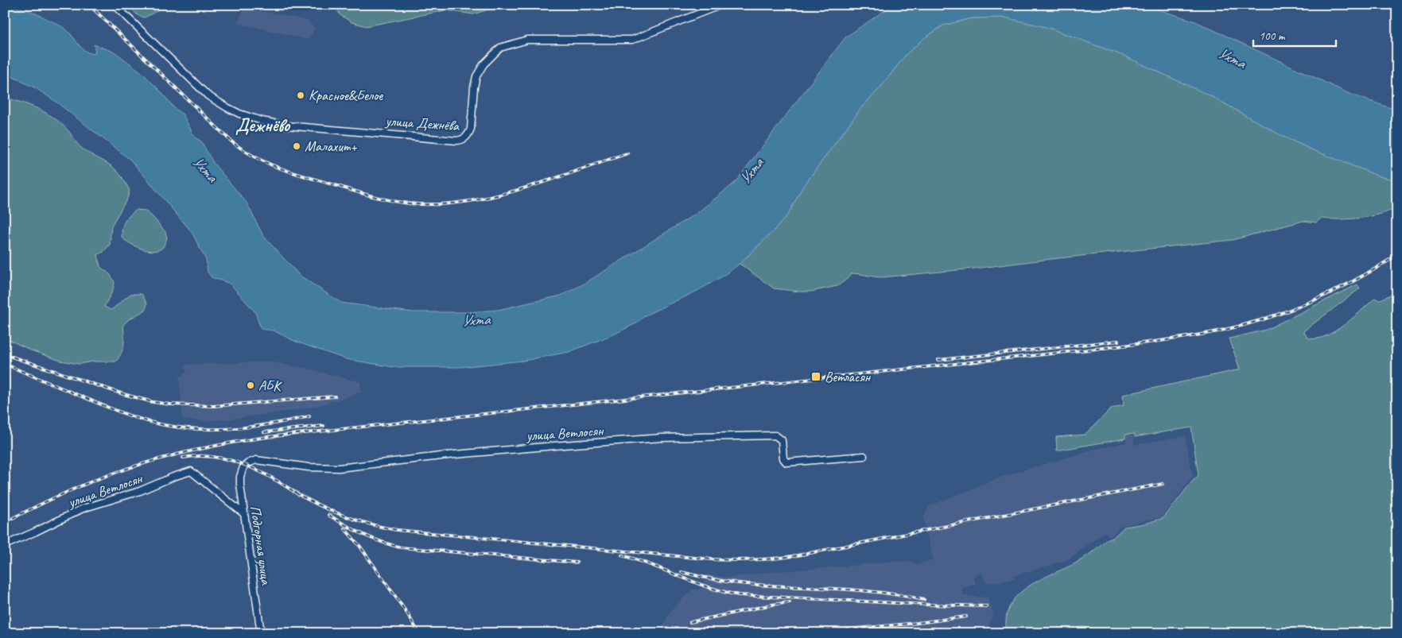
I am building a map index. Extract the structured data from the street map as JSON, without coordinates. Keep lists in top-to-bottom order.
{
  "streets": {
    "street": ["улица Дежнёва", "улица Ветлосян", "Подгорная улица"]
  },
  "crossings": [
    ["улица Ветлосян", "Подгорная улица"]
  ],
  "districts": ["Дежнёво"],
  "water": ["Ухта"],
  "places": {
    "other": ["Красное&Белое", "Малахит+", "АБК"],
    "transit": ["Ветласян"]
  },
  "scale_bar": "100 m"
}
